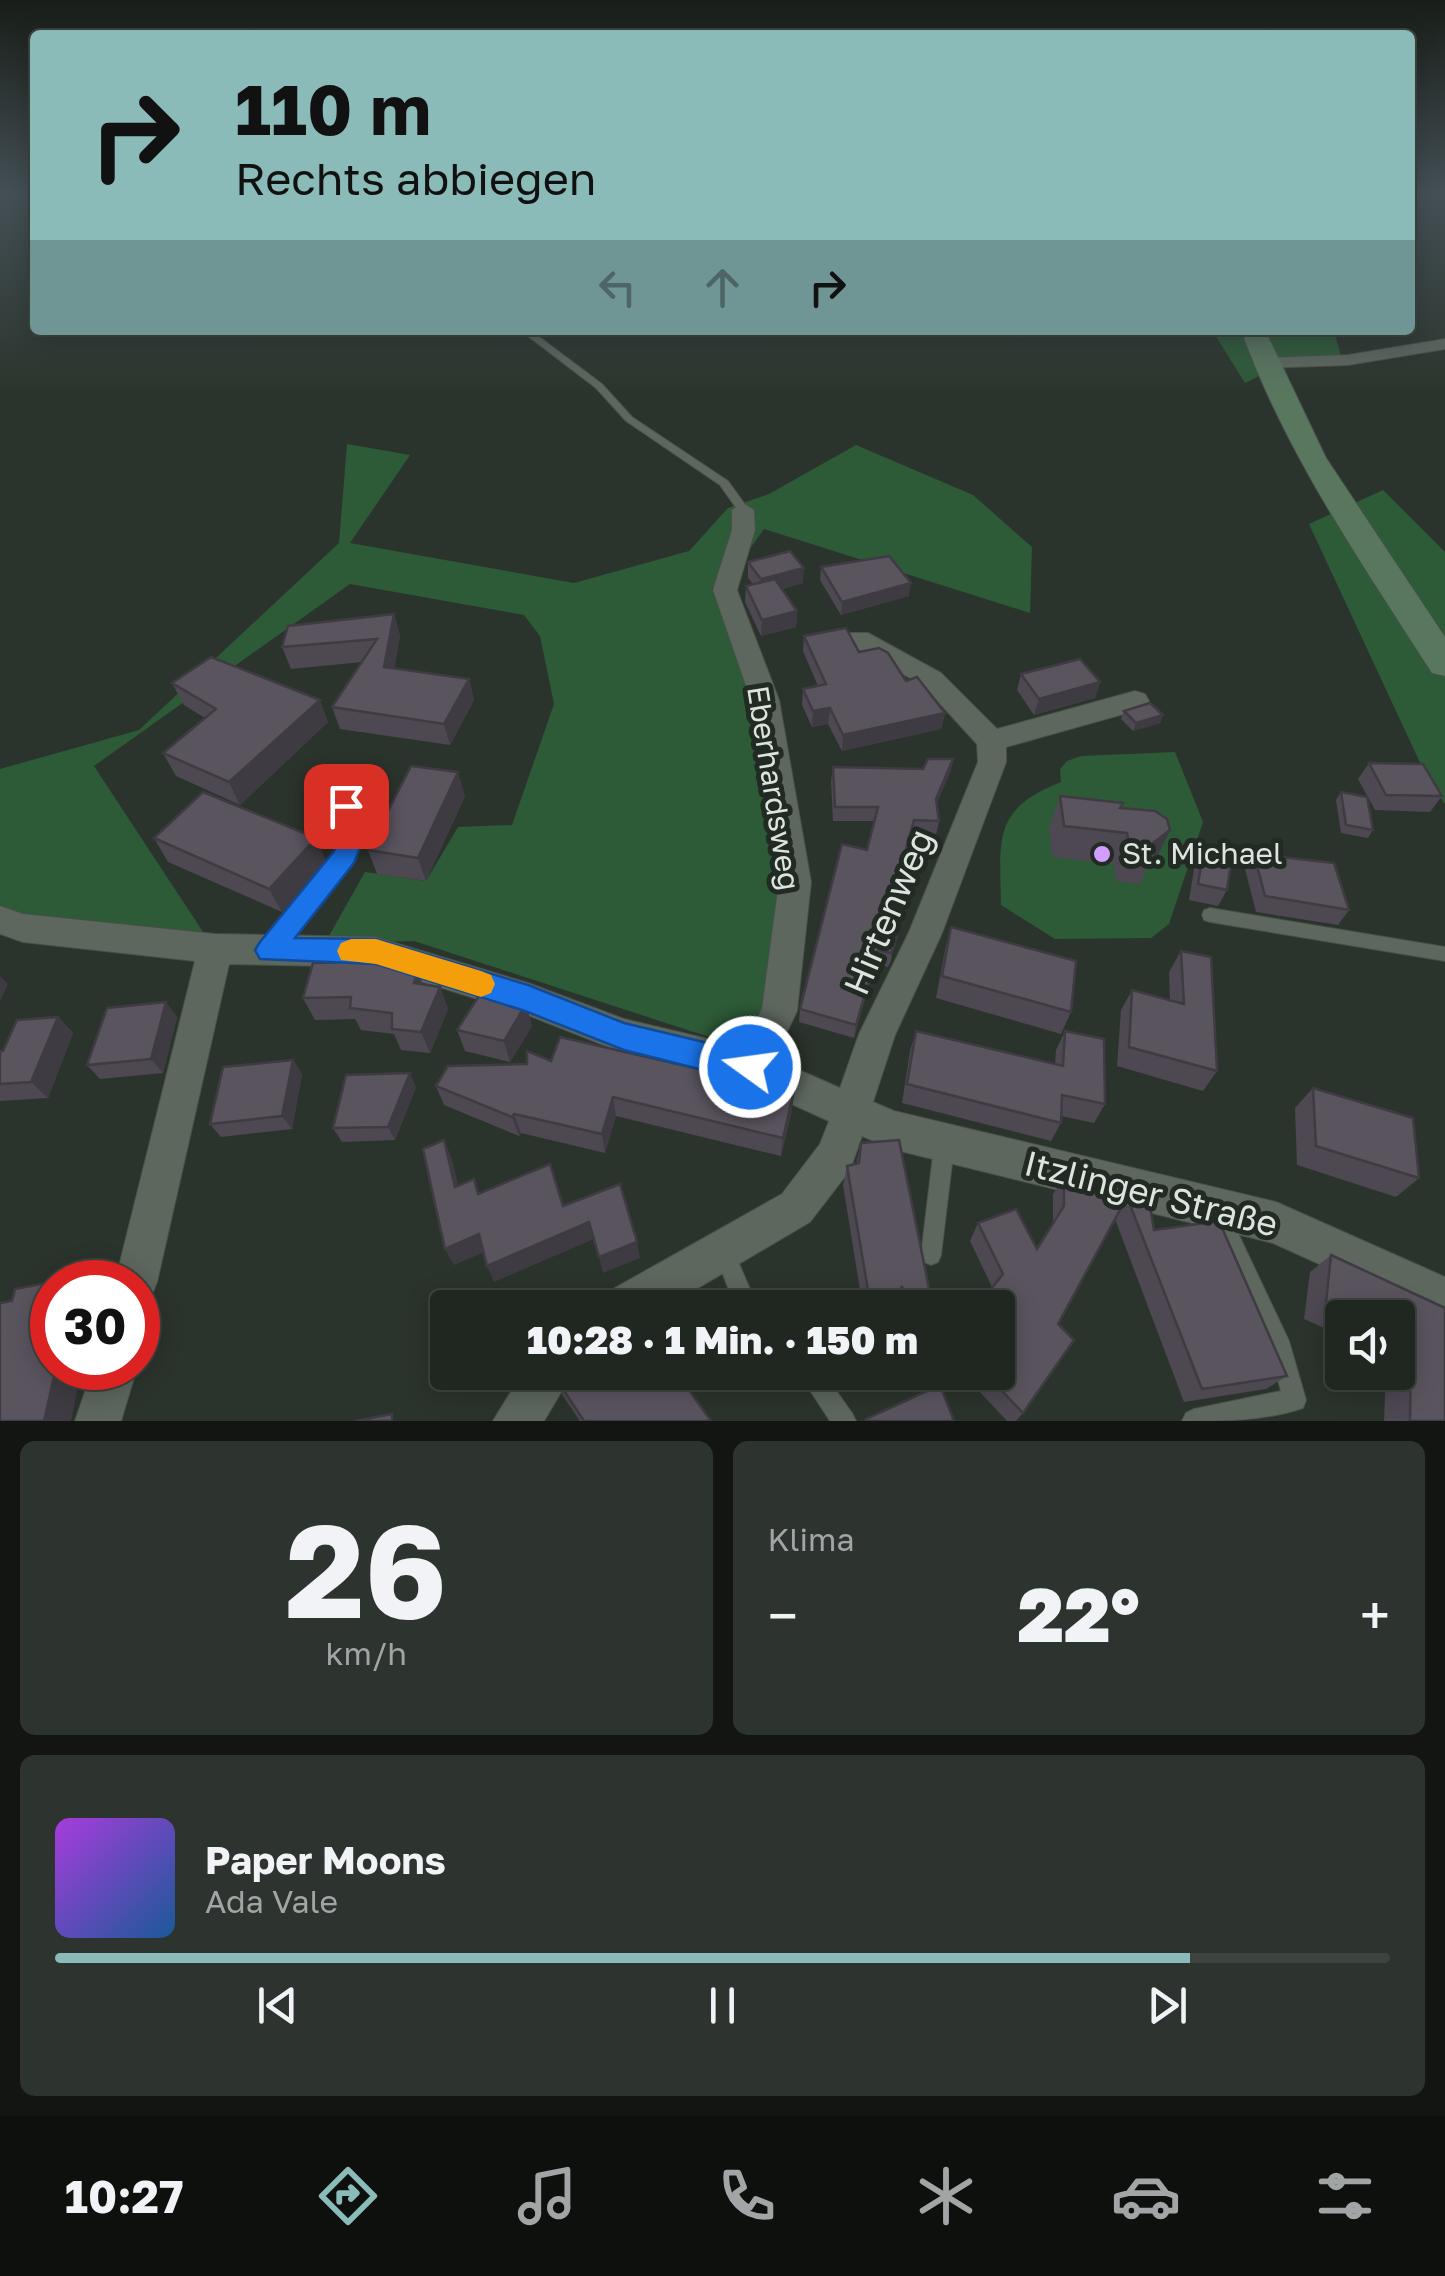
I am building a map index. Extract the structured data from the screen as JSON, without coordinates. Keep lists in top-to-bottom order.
{
  "streets": {
    "street": ["Eberhardsweg", "Hirtenweg", "Itzlinger Straße"]
  },
  "crossings": [
    ["Eberhardsweg", "Itzlinger Straße"],
    ["Hirtenweg", "Itzlinger Straße"]
  ],
  "places": ["St. Michael"],
  "page": {
    "turn": ["110 m", "Rechts abbiegen"],
    "limit": "30",
    "trip": "10:28 · 1 Min. · 150 m",
    "tile": [
      ["26", "km/h"],
      "Klima"
    ],
    "heat": ["−", "22°", "+"],
    "song": ["Paper Moons", "Ada Vale"],
    "tabs": "10:27"
  }
}
